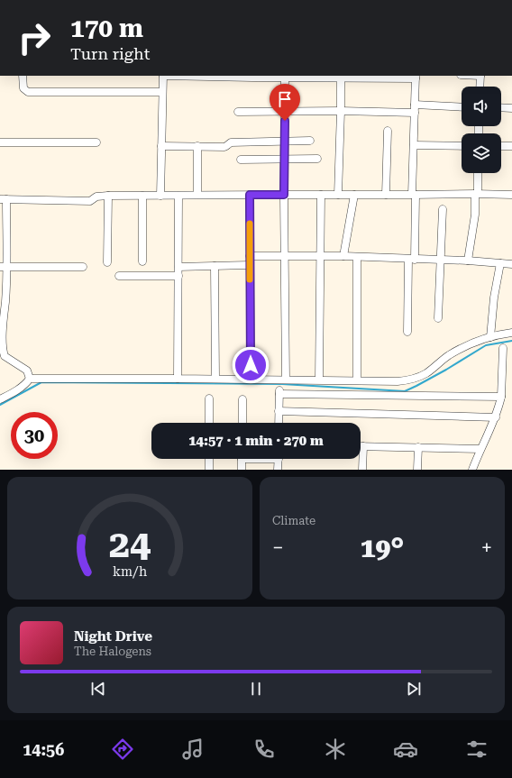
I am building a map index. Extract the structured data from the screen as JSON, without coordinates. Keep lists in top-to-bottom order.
{
  "page": {
    "turn": ["170 m", "Turn right"],
    "limit": "30",
    "trip": "14:57 · 1 min · 270 m",
    "tile": "Climate",
    "heat": ["−", "19°", "+"],
    "song": ["Night Drive", "The Halogens"],
    "tabs": "14:56",
    "gauge": ["24", "km/h"]
  }
}
